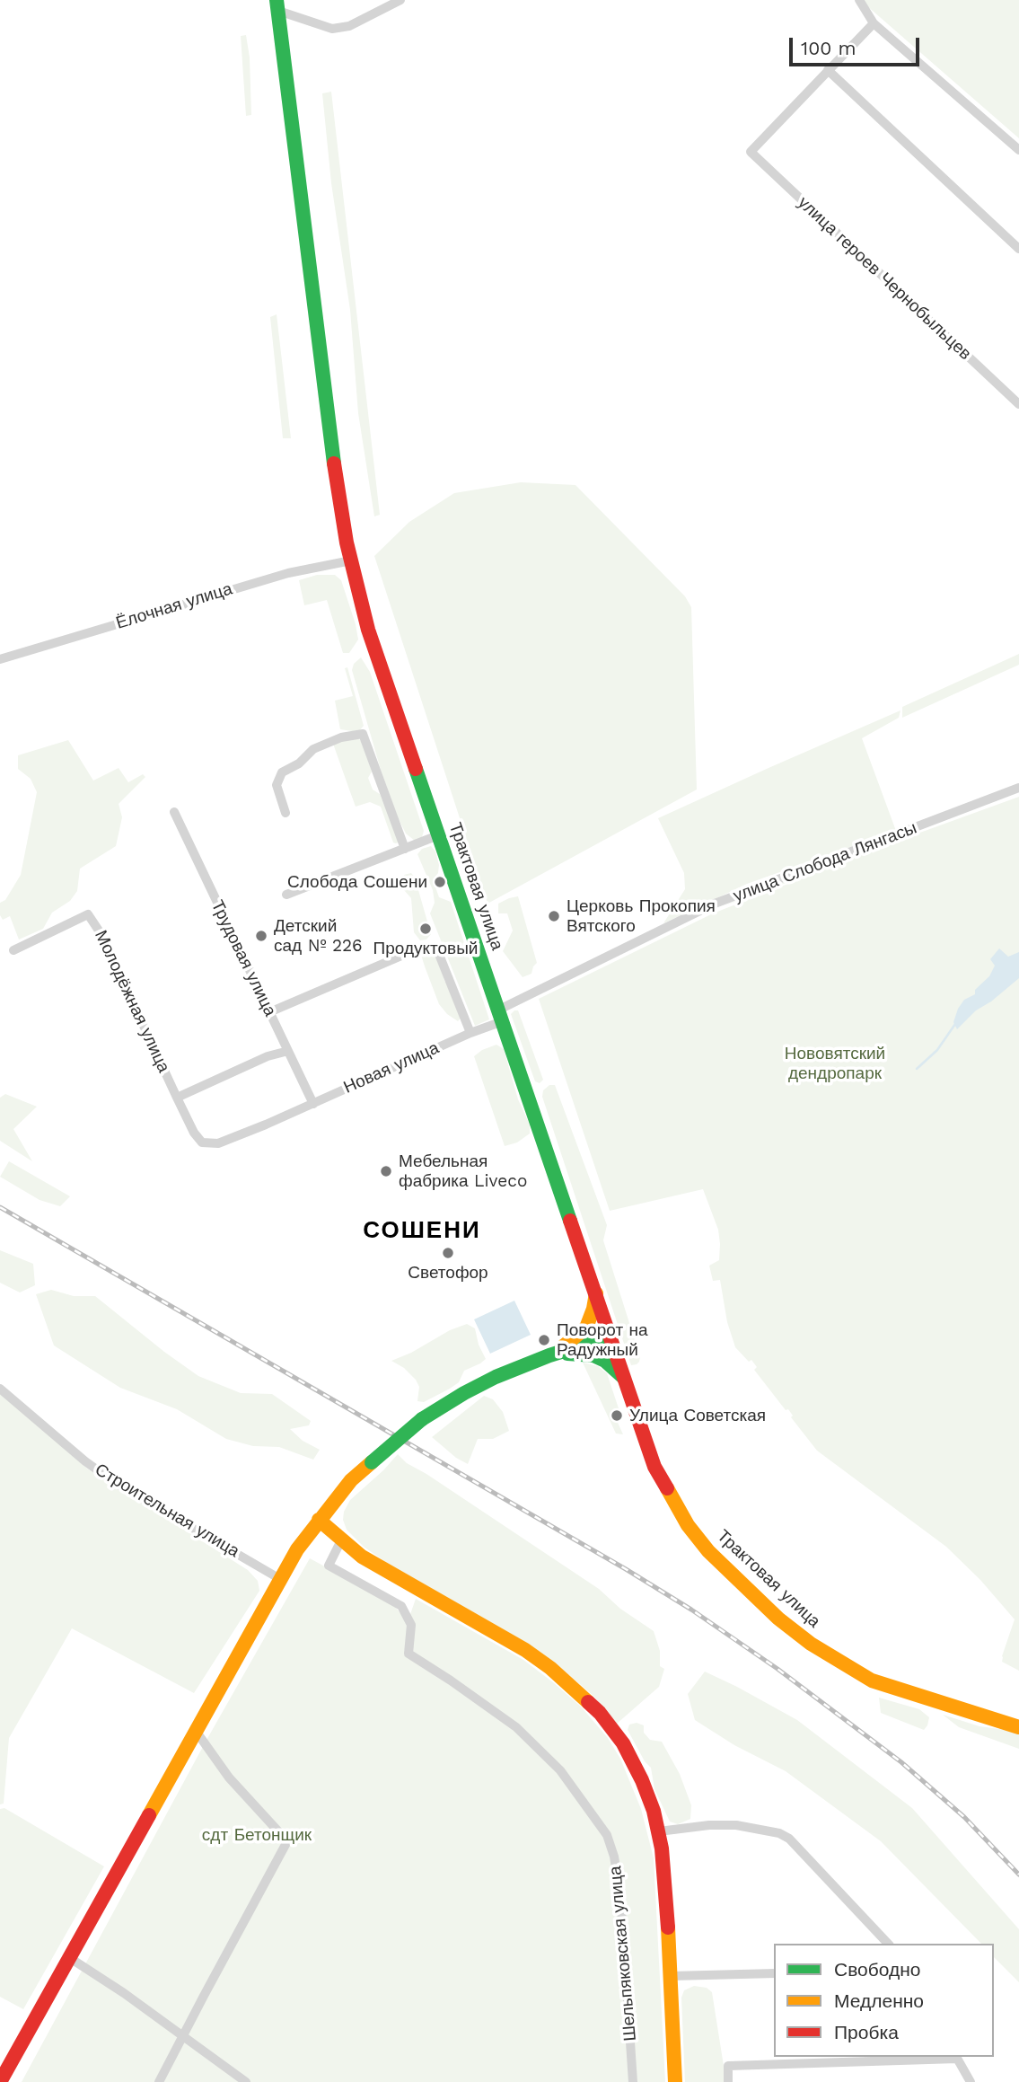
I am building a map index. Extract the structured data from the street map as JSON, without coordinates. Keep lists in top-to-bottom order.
{
  "streets": {
    "main road": ["Трактовая улица"],
    "street": [
      "улица героев Чернобыльцев",
      "Ёлочная улица",
      "улица Слобода Лянгасы",
      "Трудовая улица",
      "Молодёжная улица",
      "Новая улица",
      "Строительная улица",
      "Шельпяковская улица"
    ]
  },
  "crossings": [
    ["Ёлочная улица", "Трактовая улица"],
    ["улица Слобода Лянгасы", "Трактовая улица"],
    ["улица Слобода Лянгасы", "Новая улица"],
    ["Трудовая улица", "Молодёжная улица"],
    ["Трудовая улица", "Новая улица"],
    ["Молодёжная улица", "Новая улица"]
  ],
  "districts": ["СОШЕНИ"],
  "parks": ["Нововятский дендропарк", "сдт Бетонщик"],
  "places": [
    "Слобода Сошени",
    "Церковь Прокопия Вятского",
    "Продуктовый",
    "Детский сад № 226",
    "Мебельная фабрика Liveco",
    "Светофор",
    "Поворот на Радужный",
    "Улица Советская"
  ],
  "legend": ["Свободно", "Медленно", "Пробка"],
  "scale_bar": "100 m"
}
